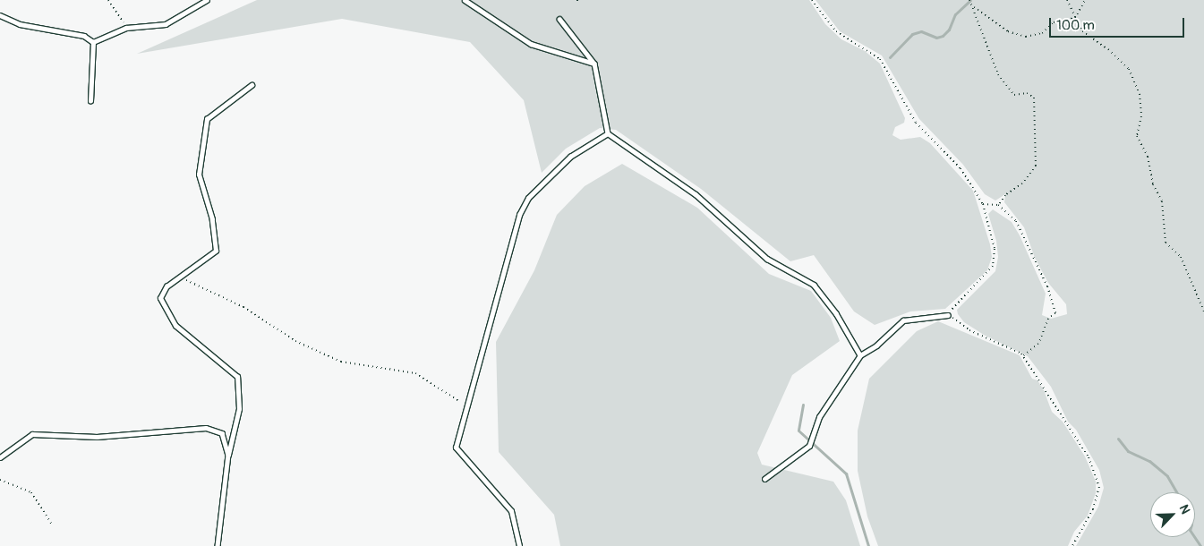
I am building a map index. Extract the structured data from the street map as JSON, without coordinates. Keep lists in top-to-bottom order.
{
  "scale_bar": "100 m",
  "north": "top right"
}
